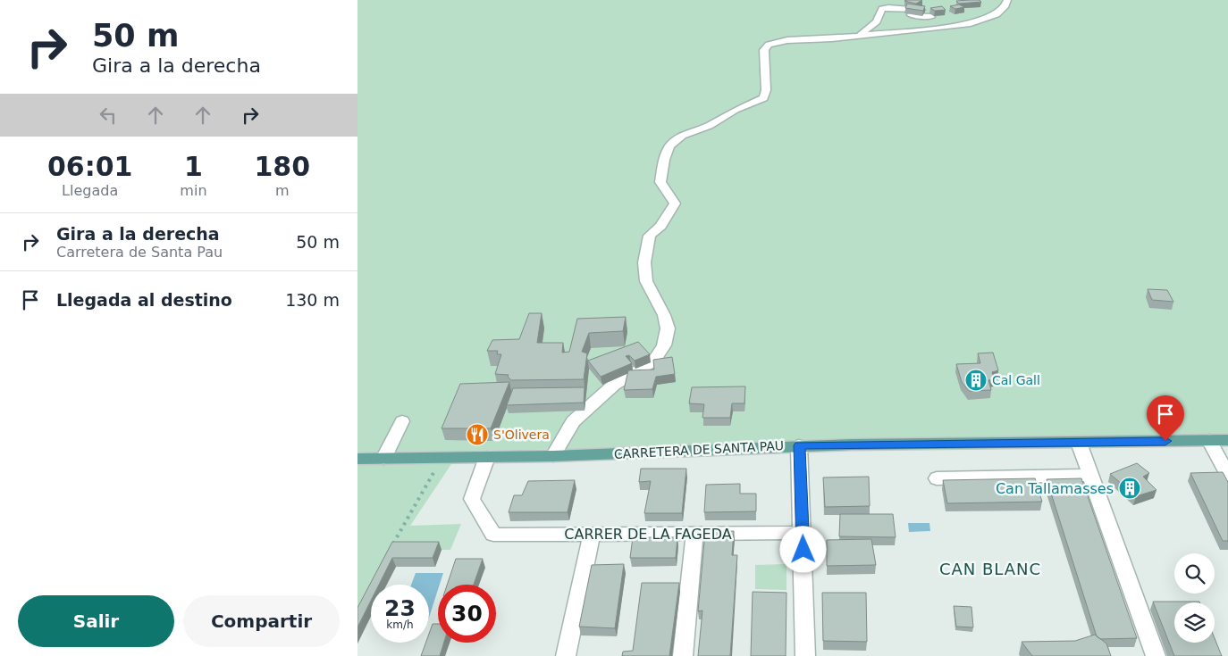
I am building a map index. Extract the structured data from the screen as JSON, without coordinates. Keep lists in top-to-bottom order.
{
  "streets": {
    "main road": ["CARRETERA DE SANTA PAU"],
    "street": ["CARRER DE LA FAGEDA"]
  },
  "crossings": [
    ["CARRETERA DE SANTA PAU", "CARRER DE LA FAGEDA"]
  ],
  "districts": ["CAN BLANC"],
  "places": {
    "building": ["Cal Gall", "Can Tallamasses"],
    "restaurant": ["S'Olivera"]
  },
  "page": {
    "turn": ["50 m", "Gira a la derecha"],
    "eta": [
      "06:01",
      "Llegada",
      "1",
      "min",
      "180",
      "m"
    ],
    "list": [
      {
        "name": "Gira a la derecha",
        "note": "Carretera de Santa Pau",
        "value": "50 m"
      },
      {
        "name": "Llegada al destino",
        "value": "130 m"
      }
    ],
    "speed": "23 km/h",
    "limit": "30",
    "buttons": ["Salir", "Compartir"]
  }
}
